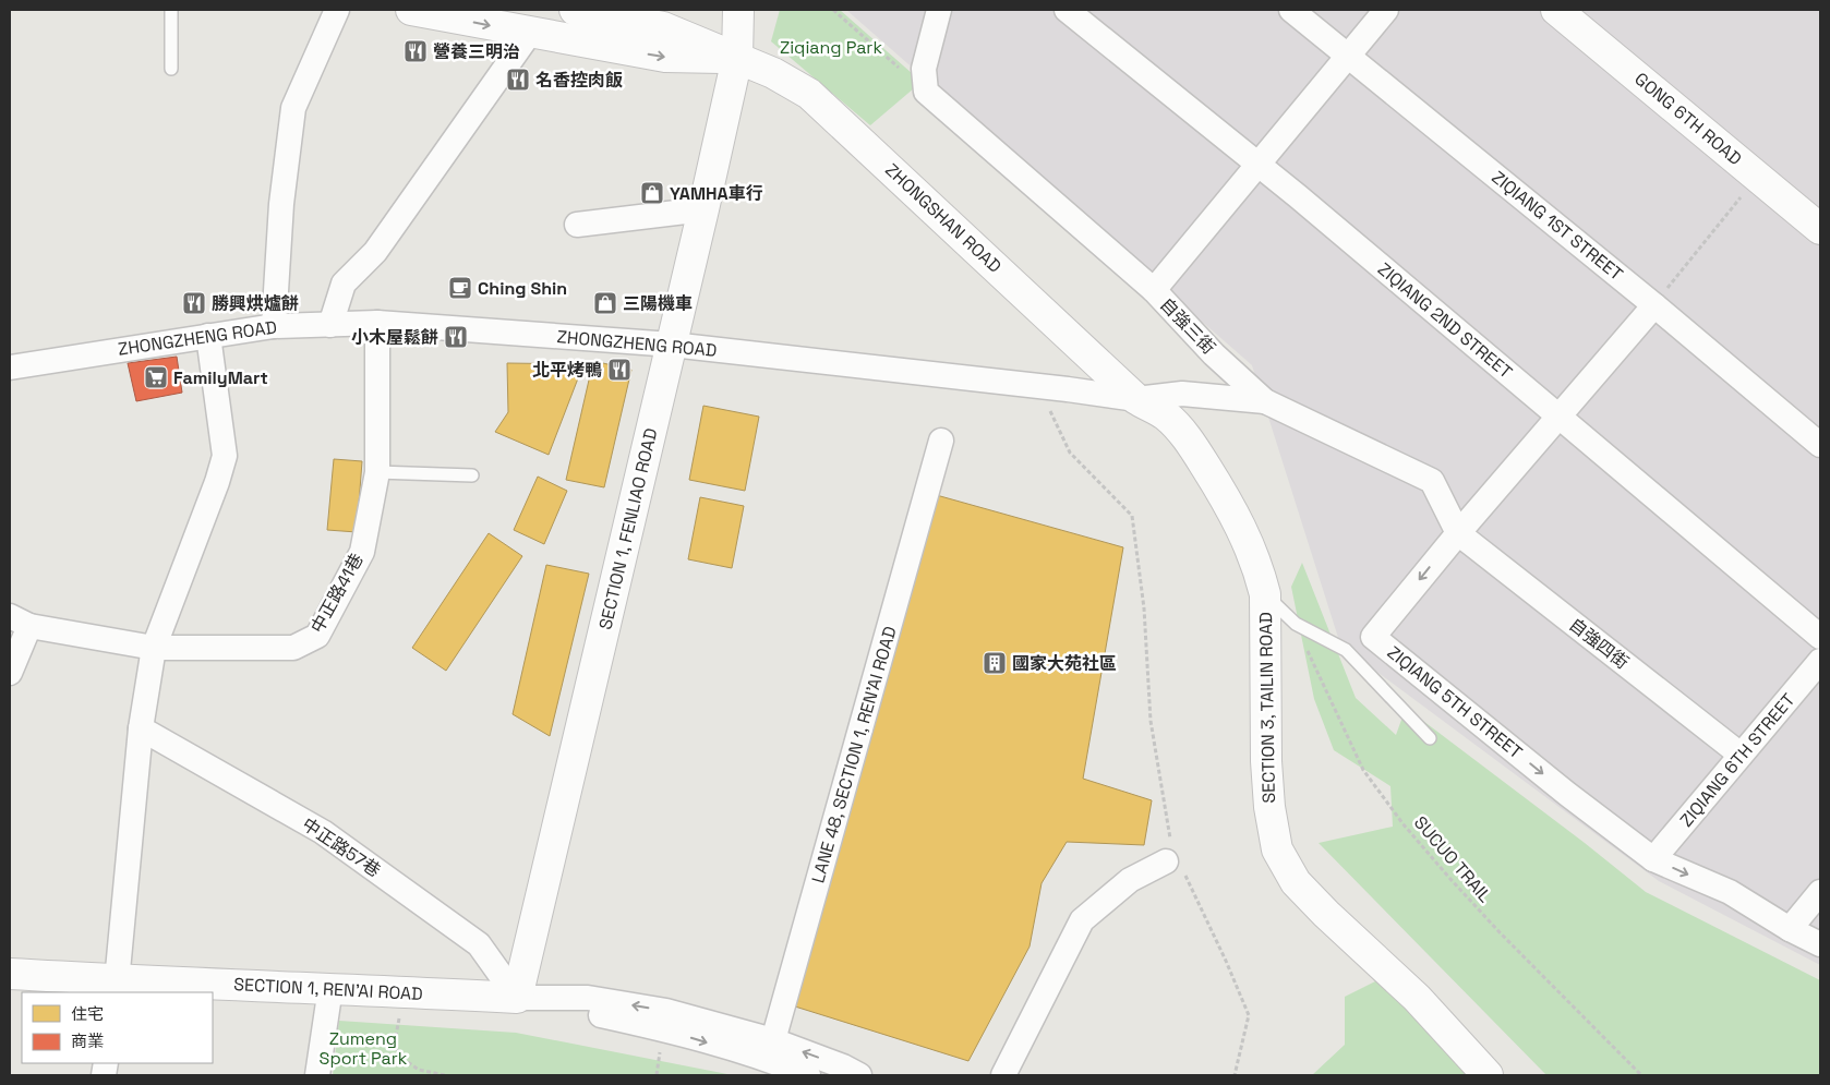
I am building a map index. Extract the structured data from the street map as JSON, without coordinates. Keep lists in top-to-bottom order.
{
  "streets": {
    "main road": [
      "GONG 6TH ROAD",
      "ZHONGSHAN ROAD",
      "SECTION 1, FENLIAO ROAD",
      "SECTION 3, TAILIN ROAD",
      "SECTION 1, REN'AI ROAD"
    ],
    "street": [
      "ZIQIANG 1ST STREET",
      "ZIQIANG 2ND STREET",
      "自強三街",
      "ZHONGZHENG ROAD",
      "中正路41巷",
      "自強四街",
      "ZIQIANG 5TH STREET",
      "LANE 48, SECTION 1, REN'AI ROAD",
      "ZIQIANG 6TH STREET",
      "中正路57巷"
    ],
    "path": ["SUCUO TRAIL"]
  },
  "crossings": [
    ["ZHONGSHAN ROAD", "ZHONGZHENG ROAD"],
    ["ZHONGSHAN ROAD", "SECTION 1, FENLIAO ROAD"],
    ["ZHONGSHAN ROAD", "SECTION 3, TAILIN ROAD"],
    ["ZIQIANG 1ST STREET", "ZIQIANG 5TH STREET"],
    ["ZIQIANG 2ND STREET", "ZIQIANG 5TH STREET"],
    ["自強三街", "ZHONGZHENG ROAD"],
    ["自強三街", "自強四街"],
    ["自強三街", "ZIQIANG 5TH STREET"],
    ["ZHONGZHENG ROAD", "SECTION 1, FENLIAO ROAD"],
    ["ZHONGZHENG ROAD", "中正路41巷"],
    ["ZHONGZHENG ROAD", "SECTION 3, TAILIN ROAD"],
    ["SECTION 1, FENLIAO ROAD", "中正路57巷"],
    ["SECTION 1, FENLIAO ROAD", "SECTION 1, REN'AI ROAD"],
    ["自強四街", "ZIQIANG 5TH STREET"],
    ["自強四街", "ZIQIANG 6TH STREET"],
    ["ZIQIANG 5TH STREET", "ZIQIANG 6TH STREET"],
    ["LANE 48, SECTION 1, REN'AI ROAD", "SECTION 1, REN'AI ROAD"],
    ["中正路57巷", "SECTION 1, REN'AI ROAD"]
  ],
  "parks": ["Ziqiang Park", "Zumeng Sport Park"],
  "places": {
    "restaurant": [
      "營養三明治",
      "名香控肉飯",
      "勝興烘爐餅",
      "小木屋鬆餅",
      "北平烤鴨"
    ],
    "shop": ["YAMHA車行", "三陽機車"],
    "cafe": ["Ching Shin"],
    "supermarket": ["FamilyMart"],
    "building": ["國家大苑社區"]
  },
  "legend": ["住宅", "商業"]
}
